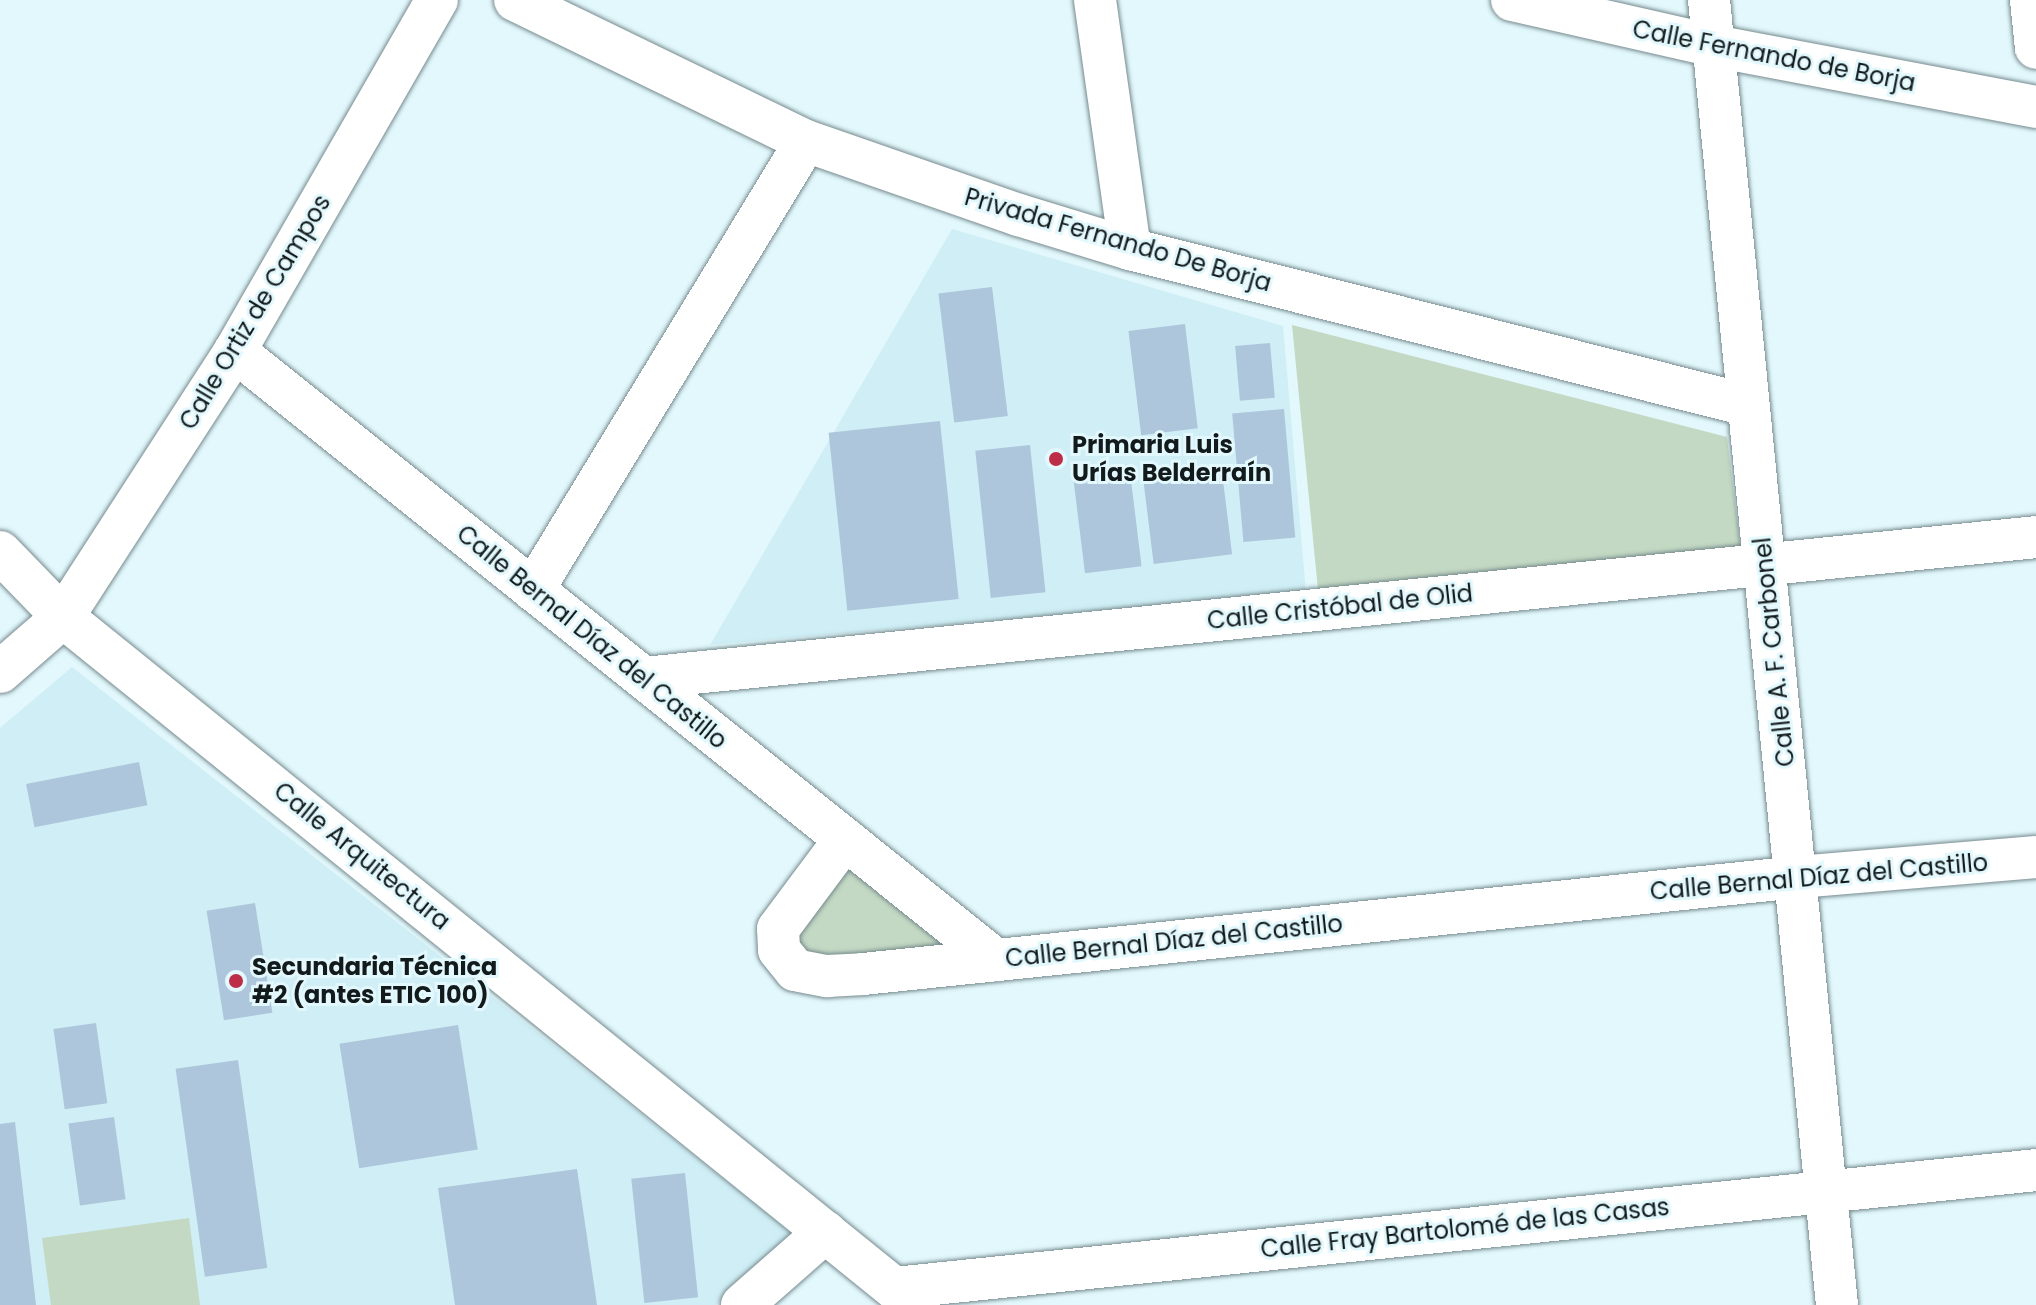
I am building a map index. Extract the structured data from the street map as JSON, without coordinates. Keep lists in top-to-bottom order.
{
  "streets": {
    "street": [
      "Calle Fernando de Borja",
      "Privada Fernando De Borja",
      "Calle Ortiz de Campos",
      "Calle Cristóbal de Olid",
      "Calle Bernal Díaz del Castillo",
      "Calle A. F. Carbonel",
      "Calle Arquitectura",
      "Calle Fray Bartolomé de las Casas"
    ]
  },
  "crossings": [
    ["Calle Fernando de Borja", "Calle A. F. Carbonel"],
    ["Privada Fernando De Borja", "Calle A. F. Carbonel"],
    ["Calle Ortiz de Campos", "Calle Bernal Díaz del Castillo"],
    ["Calle Ortiz de Campos", "Calle Arquitectura"],
    ["Calle Cristóbal de Olid", "Calle Bernal Díaz del Castillo"],
    ["Calle Cristóbal de Olid", "Calle A. F. Carbonel"],
    ["Calle Bernal Díaz del Castillo", "Calle A. F. Carbonel"],
    ["Calle A. F. Carbonel", "Calle Fray Bartolomé de las Casas"],
    ["Calle Arquitectura", "Calle Fray Bartolomé de las Casas"]
  ],
  "places": ["Primaria Luis Urías Belderraín", "Secundaria Técnica #2 (antes ETIC 100)"]
}
